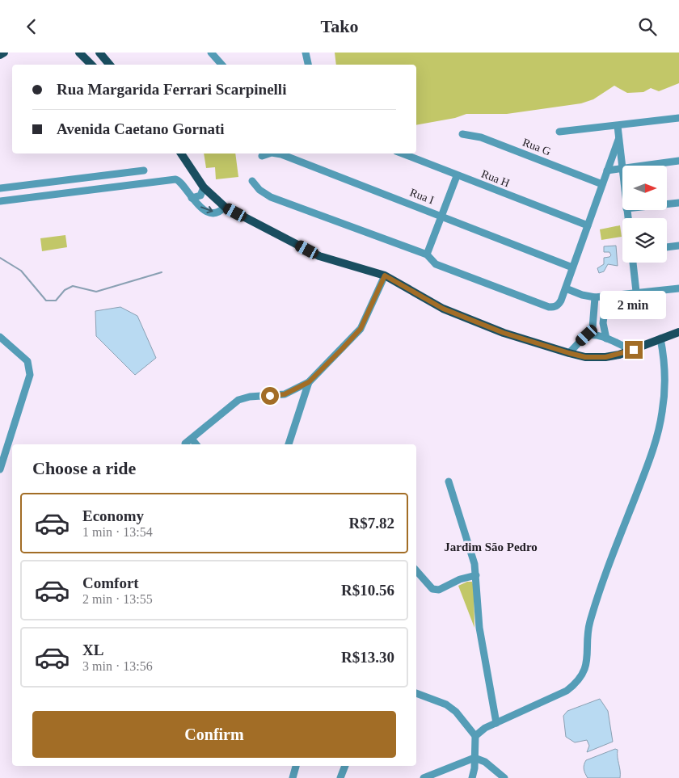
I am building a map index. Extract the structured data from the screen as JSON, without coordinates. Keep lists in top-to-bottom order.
{
  "streets": {
    "street": ["Rua G", "Rua H", "Rua I"]
  },
  "districts": ["Jardim São Pedro"],
  "north": "right",
  "page": {
    "header": "Tako",
    "banner": ["Rua Margarida Ferrari Scarpinelli", "Avenida Caetano Gornati"],
    "bubble": "2 min",
    "heading": "Choose a ride",
    "list": [
      {
        "name": "Economy",
        "note": "1 min · 13:54",
        "value": "R$7.82"
      },
      {
        "name": "Comfort",
        "note": "2 min · 13:55",
        "value": "R$10.56"
      },
      {
        "name": "XL",
        "note": "3 min · 13:56",
        "value": "R$13.30"
      }
    ],
    "buttons": "Confirm"
  }
}
